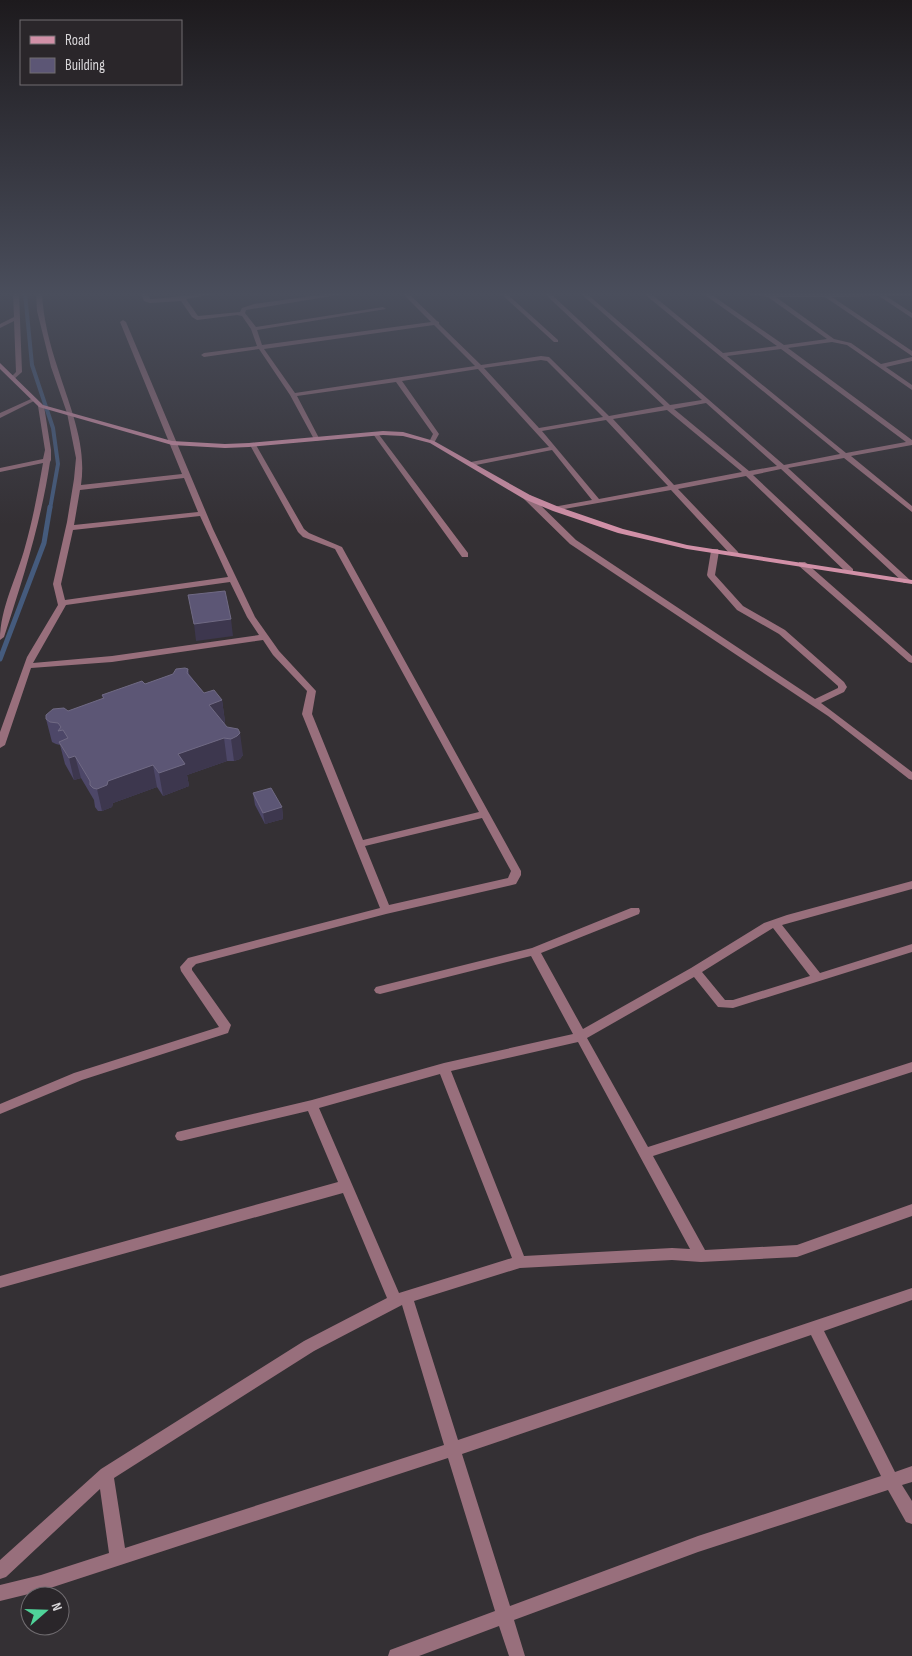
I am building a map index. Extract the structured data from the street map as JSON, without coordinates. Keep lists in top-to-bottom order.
{
  "legend": ["Road", "Building"],
  "north": "right"
}
